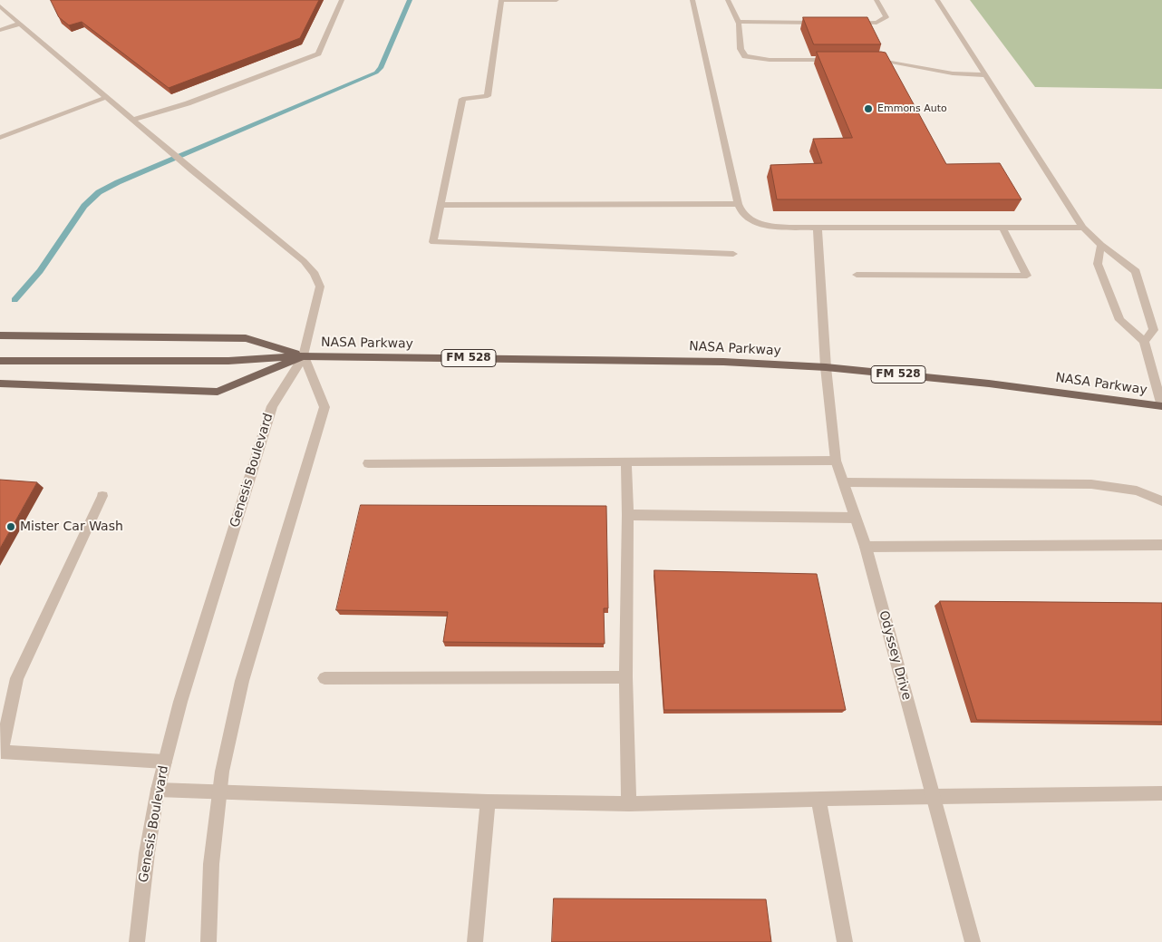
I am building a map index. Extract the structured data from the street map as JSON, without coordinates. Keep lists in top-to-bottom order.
{
  "streets": {
    "main road": ["NASA Parkway", "FM 528"],
    "street": ["Genesis Boulevard", "Odyssey Drive"]
  },
  "crossings": [
    ["NASA Parkway", "Genesis Boulevard"],
    ["NASA Parkway", "Odyssey Drive"]
  ],
  "places": ["Emmons Auto", "Mister Car Wash"]
}
